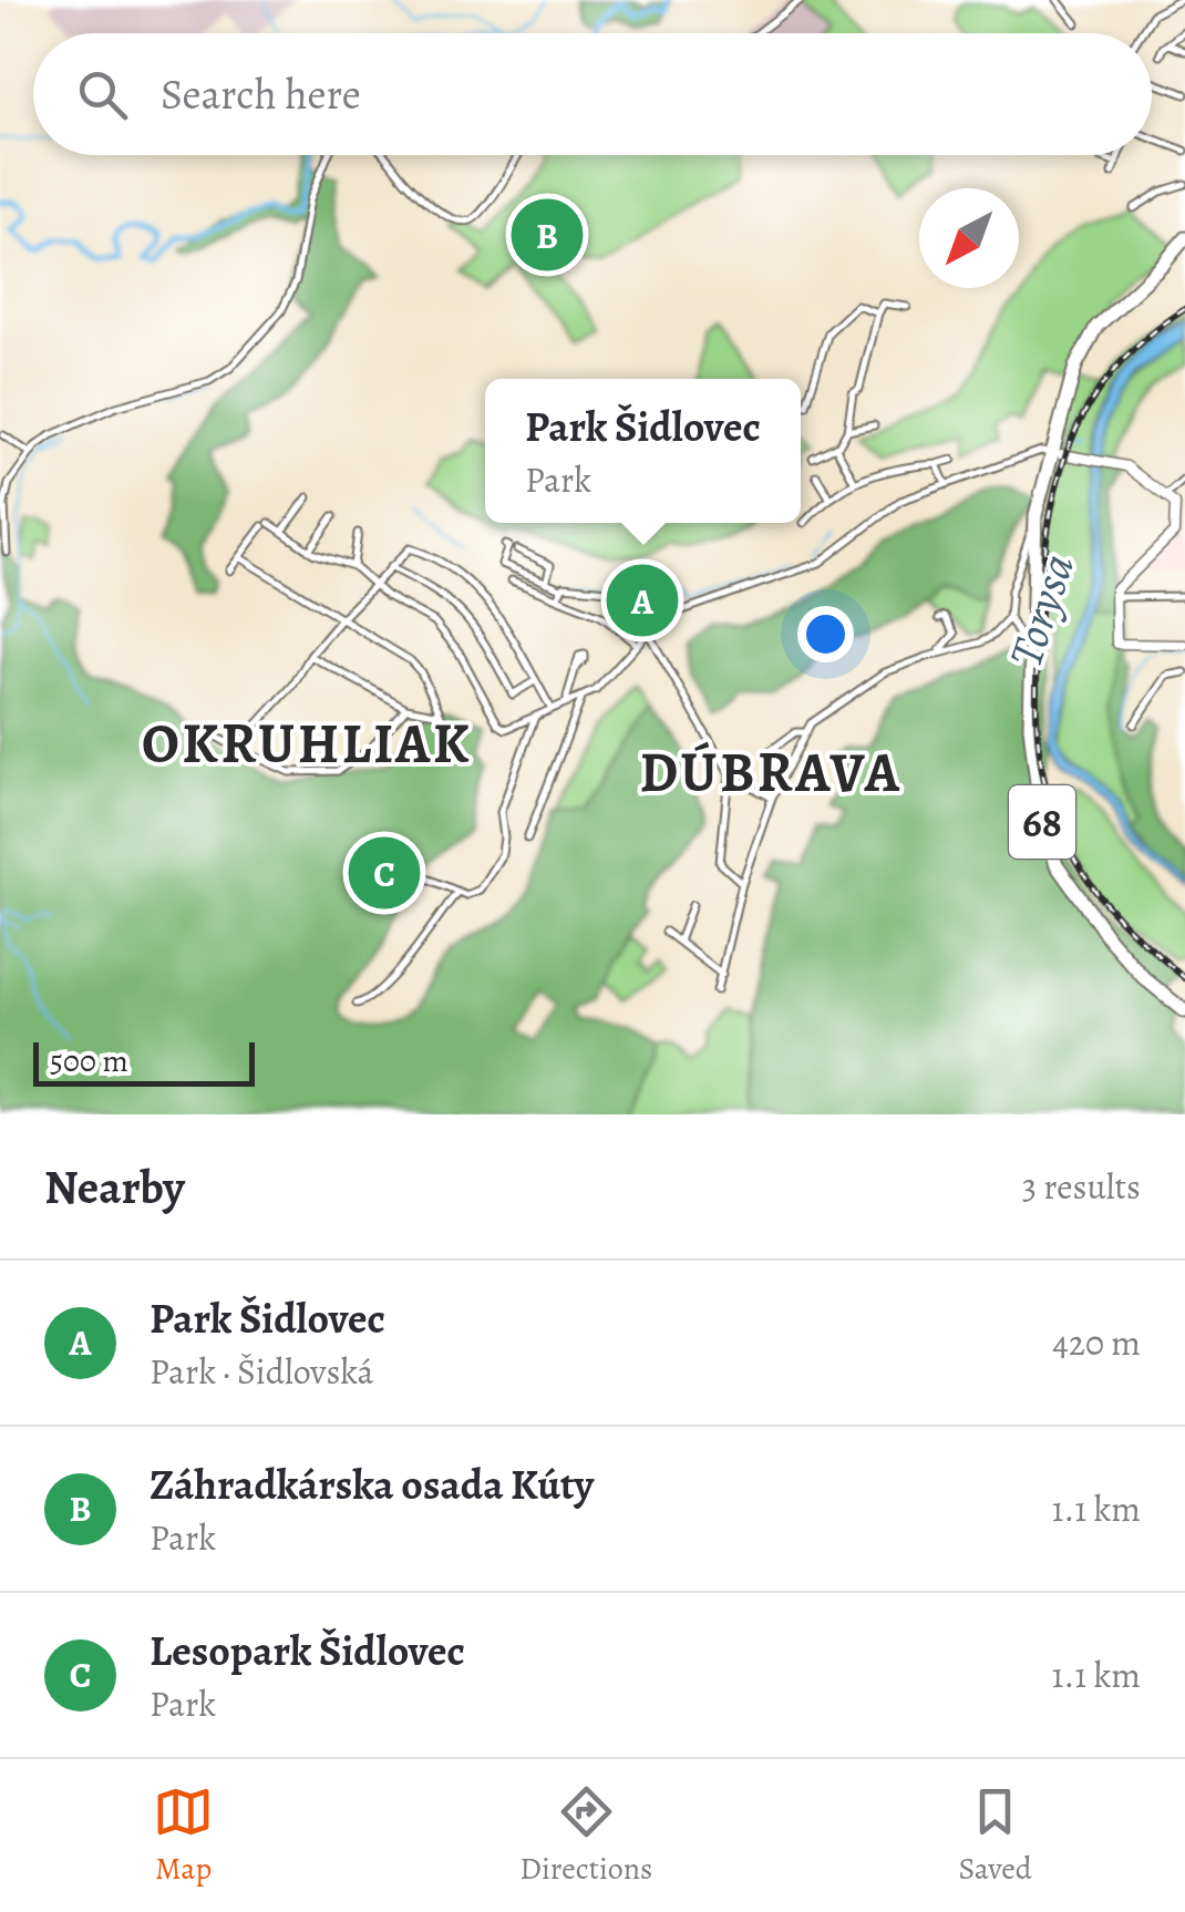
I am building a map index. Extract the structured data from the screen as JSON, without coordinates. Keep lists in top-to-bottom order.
{
  "streets": {
    "main road": ["68"]
  },
  "districts": ["OKRUHLIAK", "DÚBRAVA"],
  "water": ["Torysa"],
  "scale_bar": "500 m",
  "north": "bottom left",
  "page": {
    "search": "Search here",
    "pins": ["B", "A", "C"],
    "popup": ["Park Šidlovec", "Park"],
    "scale": "500 m",
    "heading": ["Nearby", "3 results"],
    "list": [
      {
        "mark": "A",
        "name": "Park Šidlovec",
        "note": "Park · Šidlovská",
        "value": "420 m"
      },
      {
        "mark": "B",
        "name": "Záhradkárska osada Kúty",
        "note": "Park",
        "value": "1.1 km"
      },
      {
        "mark": "C",
        "name": "Lesopark Šidlovec",
        "note": "Park",
        "value": "1.1 km"
      }
    ],
    "nav": ["Map", "Directions", "Saved"]
  }
}
